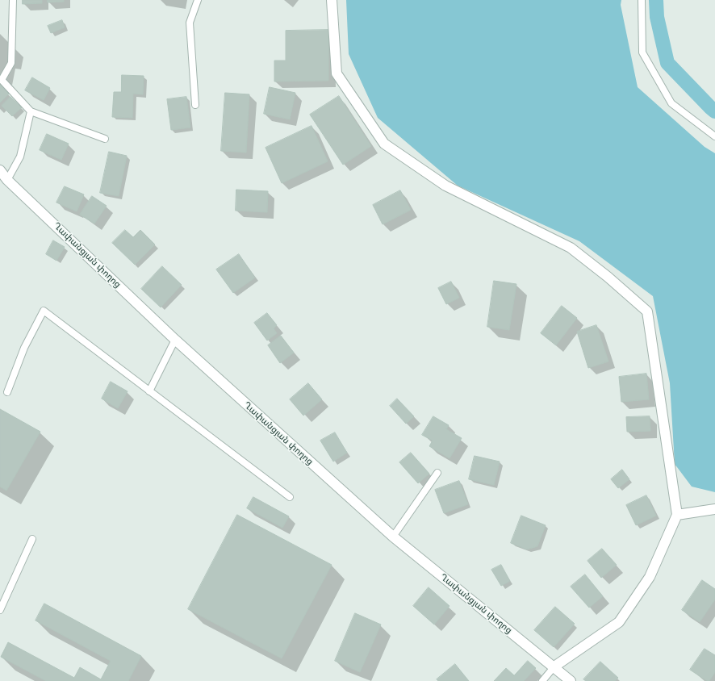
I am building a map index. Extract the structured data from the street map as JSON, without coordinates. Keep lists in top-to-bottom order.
{
  "streets": {
    "street": ["Ղափանցյան փողոց"]
  }
}
